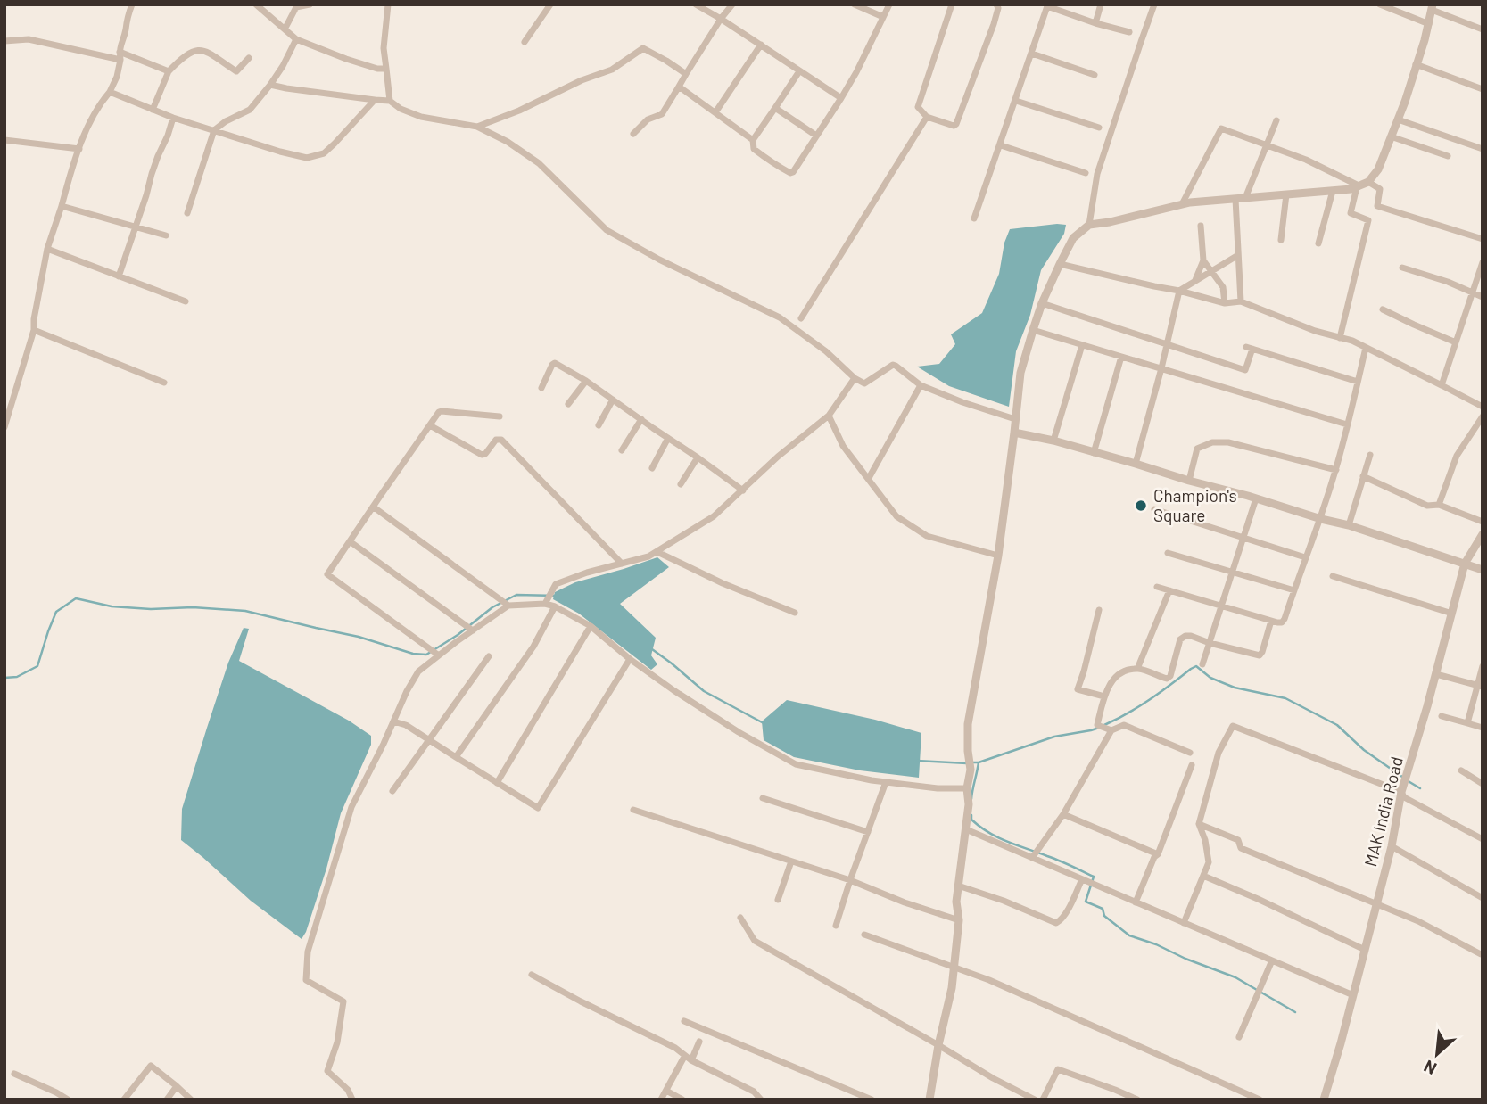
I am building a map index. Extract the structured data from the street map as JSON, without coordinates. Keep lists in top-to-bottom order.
{
  "streets": {
    "street": ["MAK India Road"]
  },
  "places": ["Champion's Square"],
  "north": "bottom left"
}
